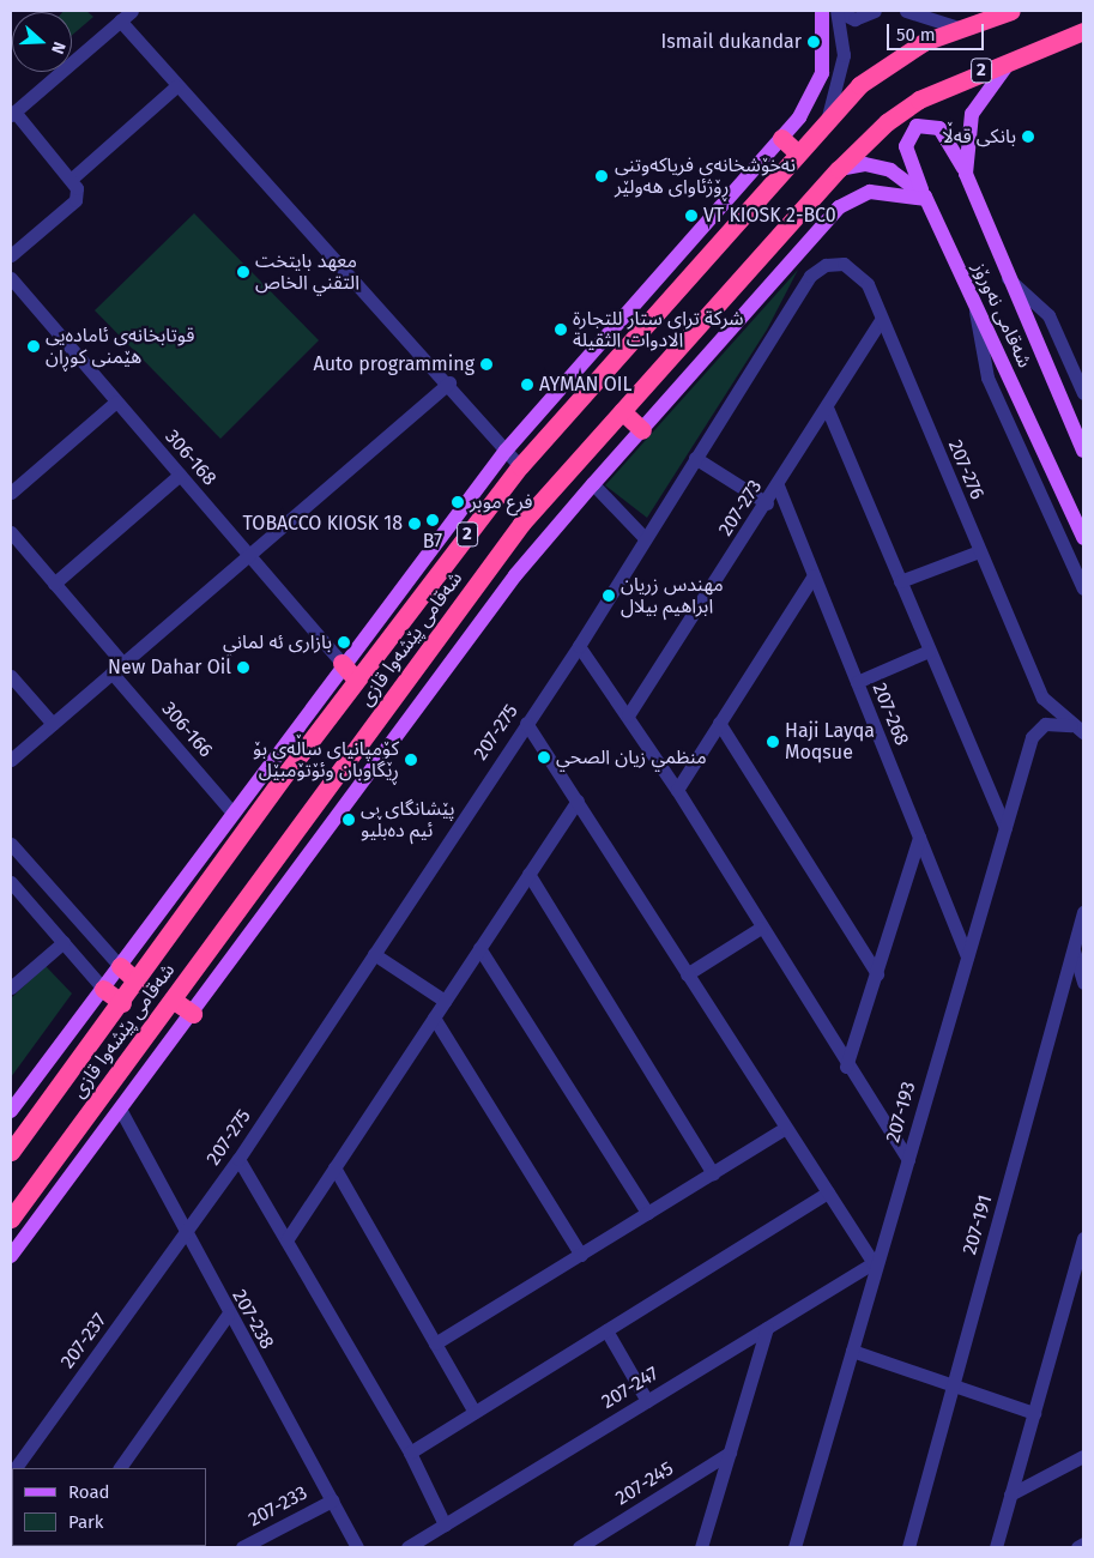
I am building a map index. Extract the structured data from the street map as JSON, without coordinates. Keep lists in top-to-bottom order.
{
  "streets": {
    "highway": ["2", "شەقامی پێشەوا قازی"],
    "main road": ["شەقامی نەورۆز"],
    "street": [
      "306-168",
      "207-276",
      "207-273",
      "207-268",
      "306-166",
      "207-275",
      "207-193",
      "207-191",
      "207-238",
      "207-237",
      "207-247",
      "207-245",
      "207-233"
    ]
  },
  "crossings": [
    ["شەقامی نەورۆز", "شەقامی پێشەوا قازی"],
    ["207-276", "207-273"],
    ["207-276", "207-275"],
    ["207-276", "207-193"],
    ["207-273", "207-268"],
    ["207-268", "207-193"],
    ["207-275", "207-238"],
    ["207-275", "207-237"],
    ["207-193", "207-247"],
    ["207-238", "207-237"],
    ["207-238", "207-233"]
  ],
  "places": [
    "Ismail dukandar",
    "بانکی قەڵا",
    "نەخۆشخانەی فریاکەوتنی ڕۆژئاوای هەولێر",
    "VT KIOSK 2-BC0",
    "معهد بايتخت التقني الخاص",
    "شركة ترای ستار للتجارة الادوات الثقيلة",
    "قوتابخانەی ئامادەیی هێمنی کوڕان",
    "Auto programming",
    "AYMAN OIL",
    "فرع موبر",
    "B7",
    "TOBACCO KIOSK 18",
    "مهندس زريان ابراهيم بيلال",
    "بازارى ئه لماني",
    "New Dahar Oil",
    "Haji Layqa Moqsue",
    "منظمي زيان الصحي",
    "کۆمپانیای ساڵەی بۆ ڕێگاوبان وئۆتۆمبێل",
    "پێشانگای بی ئیم دەبڵیو"
  ],
  "legend": ["Road", "Park"],
  "scale_bar": "50 m",
  "north": "right"
}
